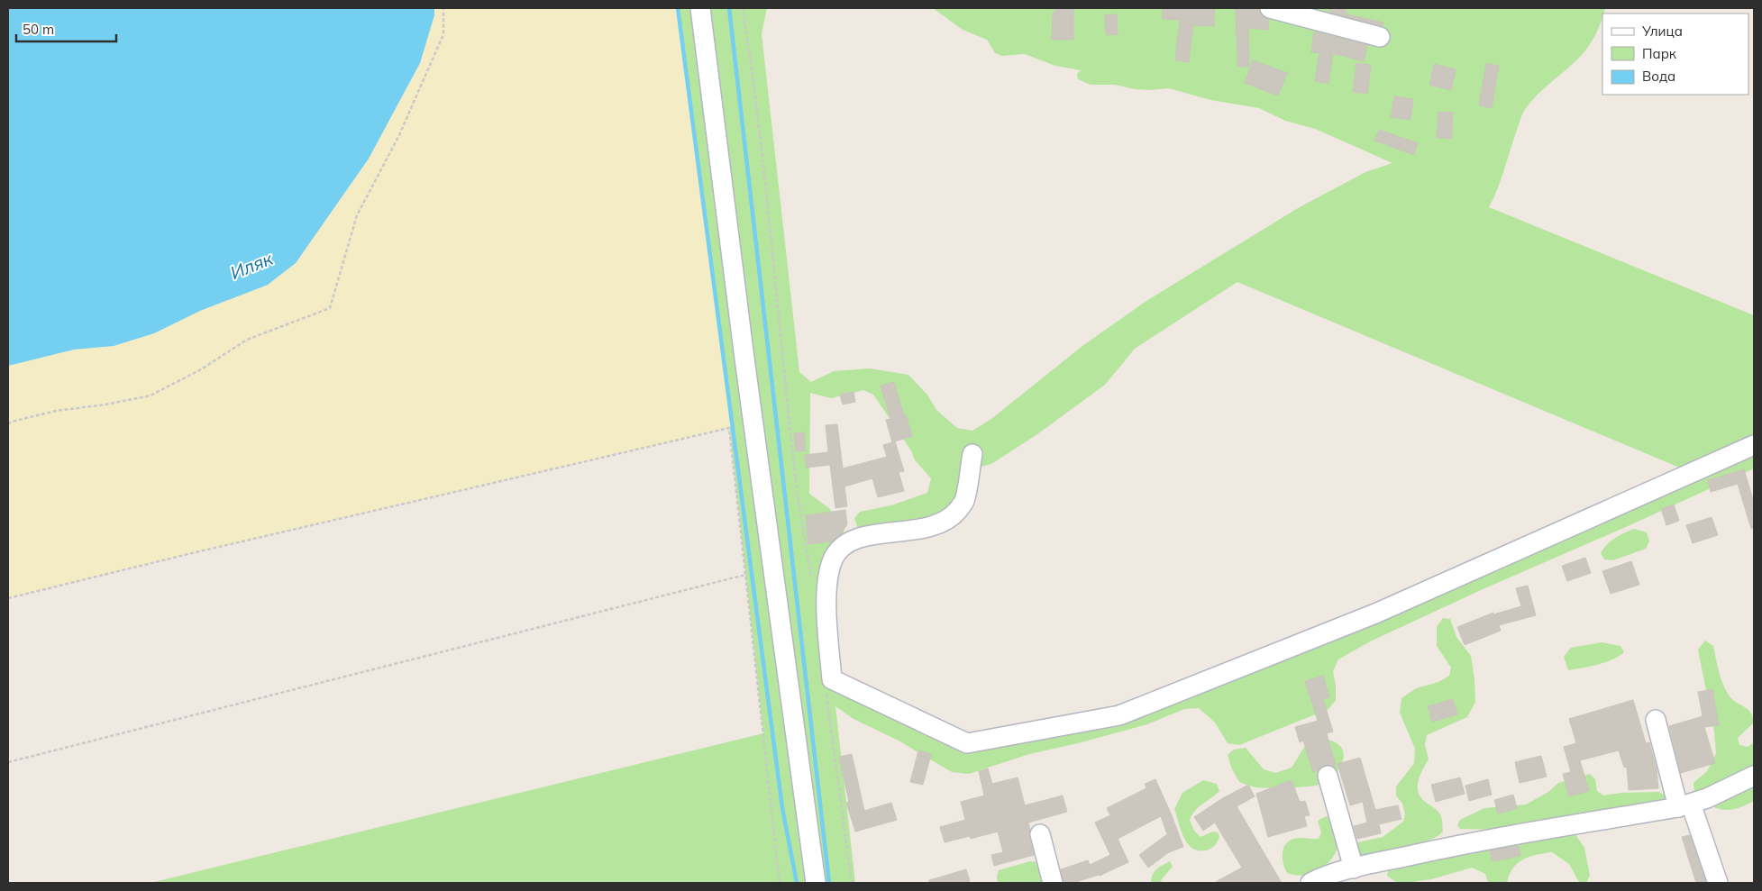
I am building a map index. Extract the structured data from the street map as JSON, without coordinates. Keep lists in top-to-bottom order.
{
  "water": ["Иляк"],
  "legend": ["Улица", "Парк", "Вода"],
  "scale_bar": "50 m"
}
